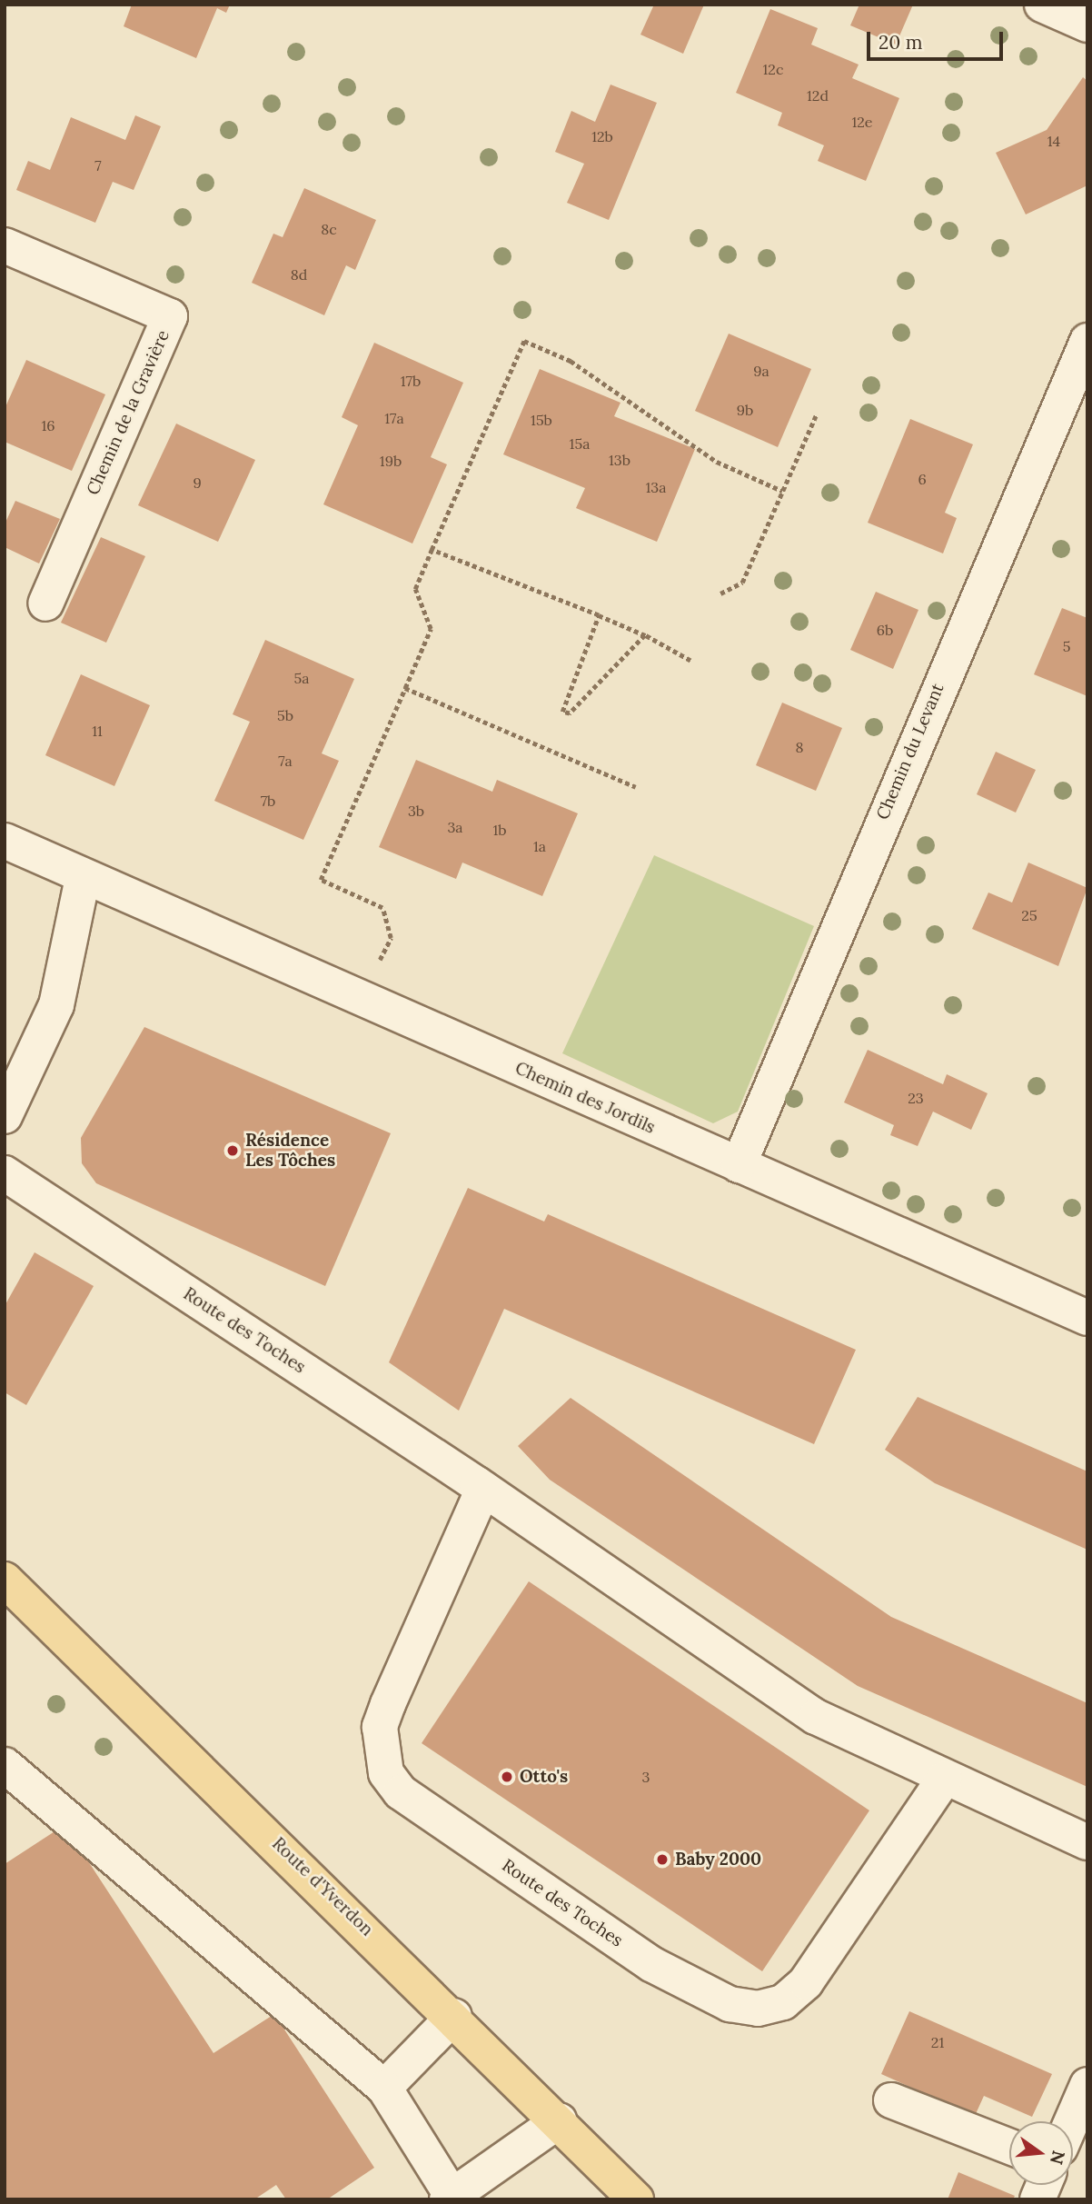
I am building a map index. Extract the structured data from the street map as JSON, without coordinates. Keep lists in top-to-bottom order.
{
  "streets": {
    "main road": ["Route d'Yverdon"],
    "street": [
      "Chemin de la Gravière",
      "Chemin du Levant",
      "Chemin des Jordils",
      "Route des Toches"
    ]
  },
  "crossings": [
    ["Chemin du Levant", "Chemin des Jordils"]
  ],
  "places": ["Résidence Les Tôches", "Otto's", "Baby 2000"],
  "house_numbers": [
    "12c",
    "12d",
    "12e",
    "12b",
    "14",
    "7",
    "8c",
    "8d",
    "9a",
    "17b",
    "9b",
    "17a",
    "15b",
    "16",
    "15a",
    "13b",
    "19b",
    "6",
    "9",
    "13a",
    "6b",
    "5",
    "5a",
    "5b",
    "11",
    "8",
    "7a",
    "7b",
    "3b",
    "3a",
    "1b",
    "1a",
    "25",
    "23",
    "3",
    "21"
  ],
  "scale_bar": "20 m",
  "north": "right"
}
